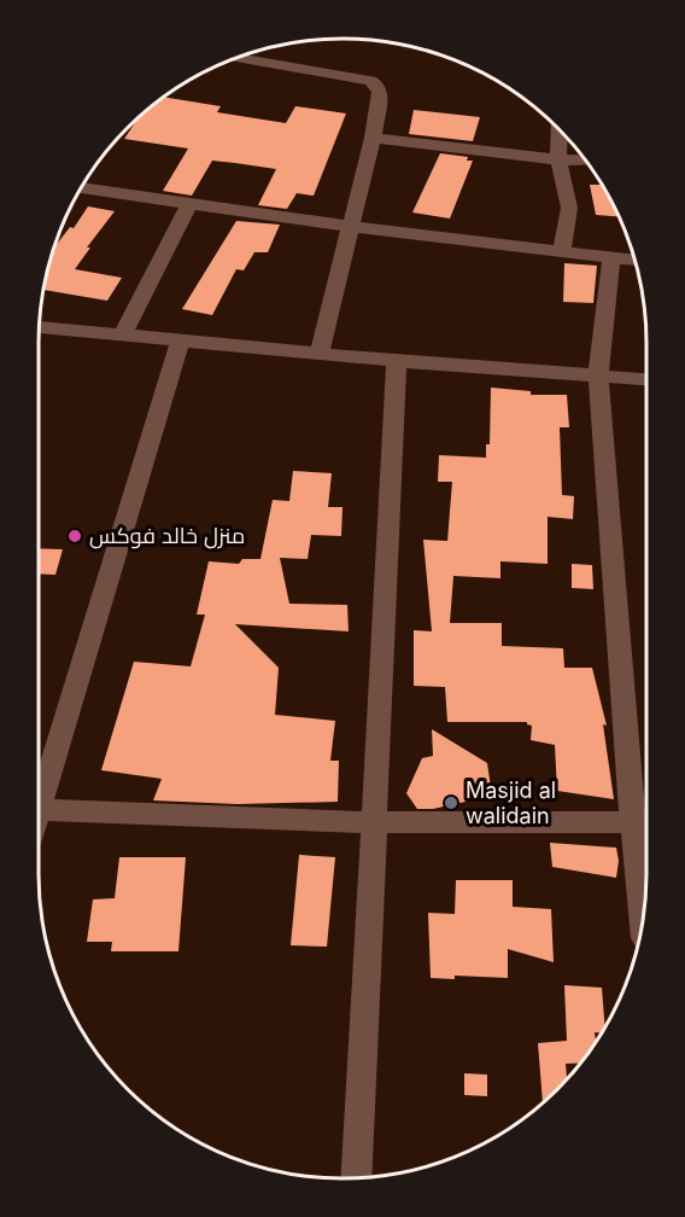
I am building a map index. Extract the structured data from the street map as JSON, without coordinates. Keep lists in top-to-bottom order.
{
  "places": ["منزل خالد فوكس", "Masjid al walidain"]
}
